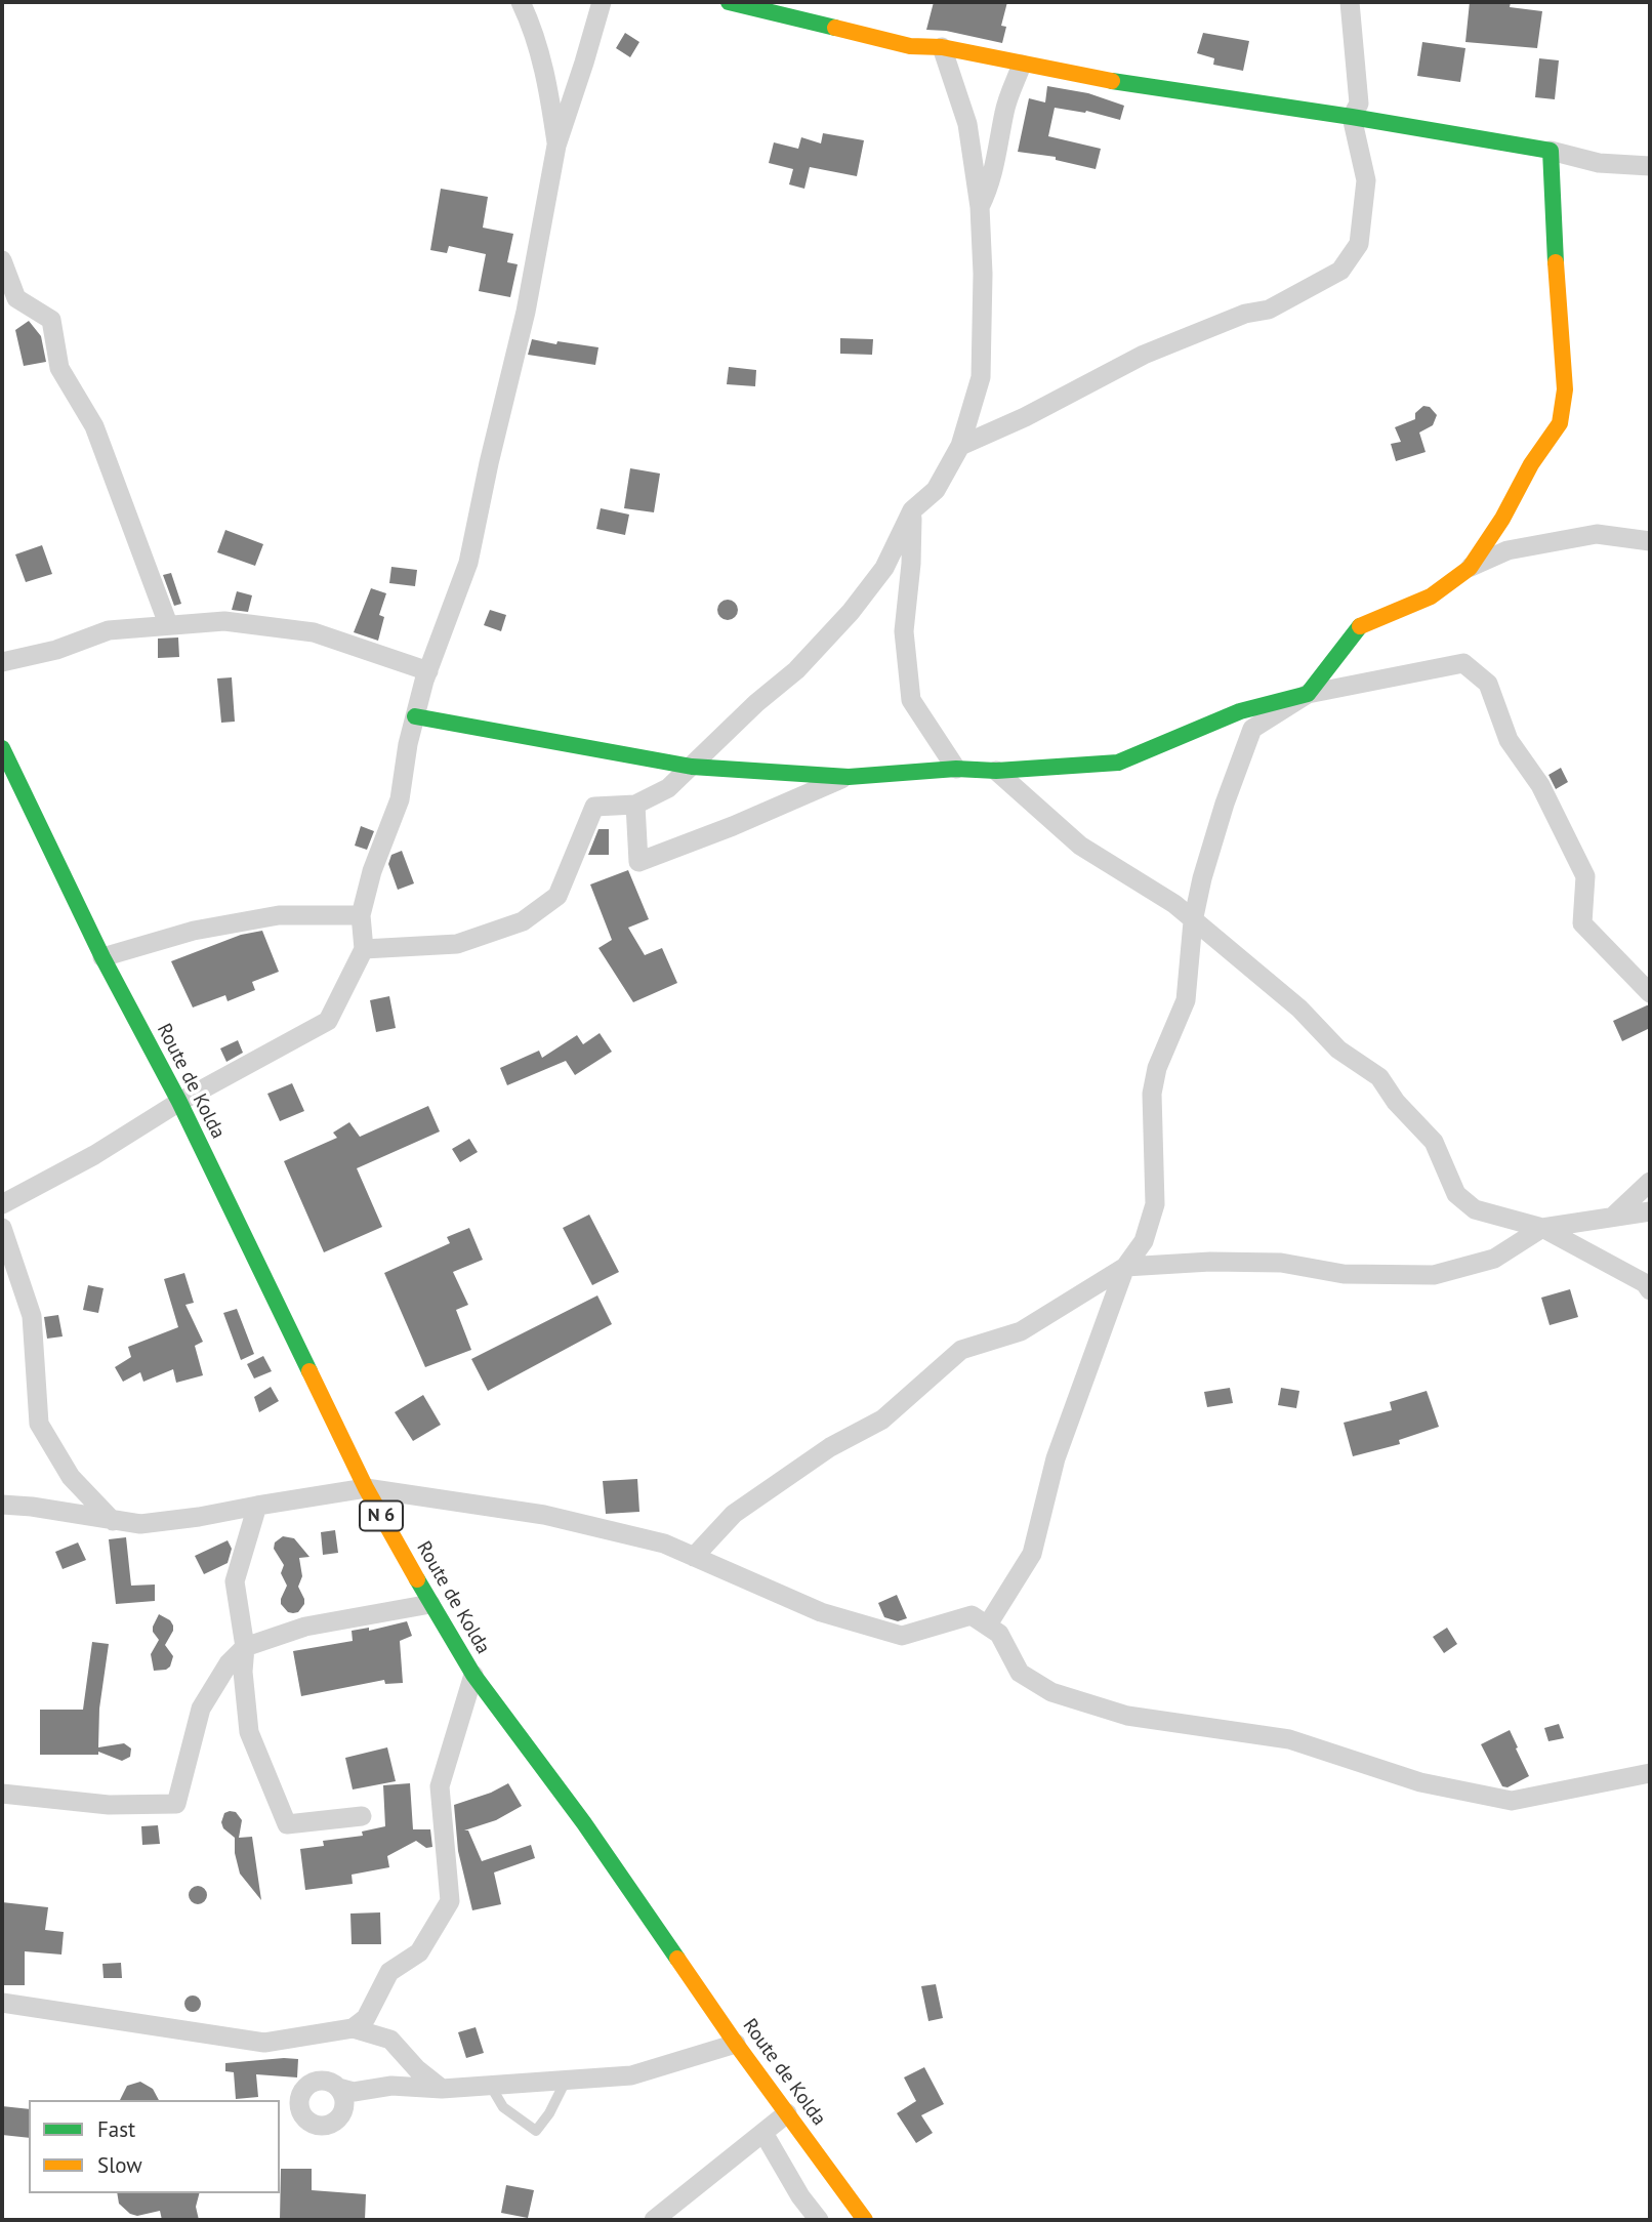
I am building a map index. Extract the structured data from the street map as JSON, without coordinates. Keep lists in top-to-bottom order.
{
  "streets": {
    "street": ["Route de Kolda", "N 6"]
  },
  "legend": ["Fast", "Slow"]
}
